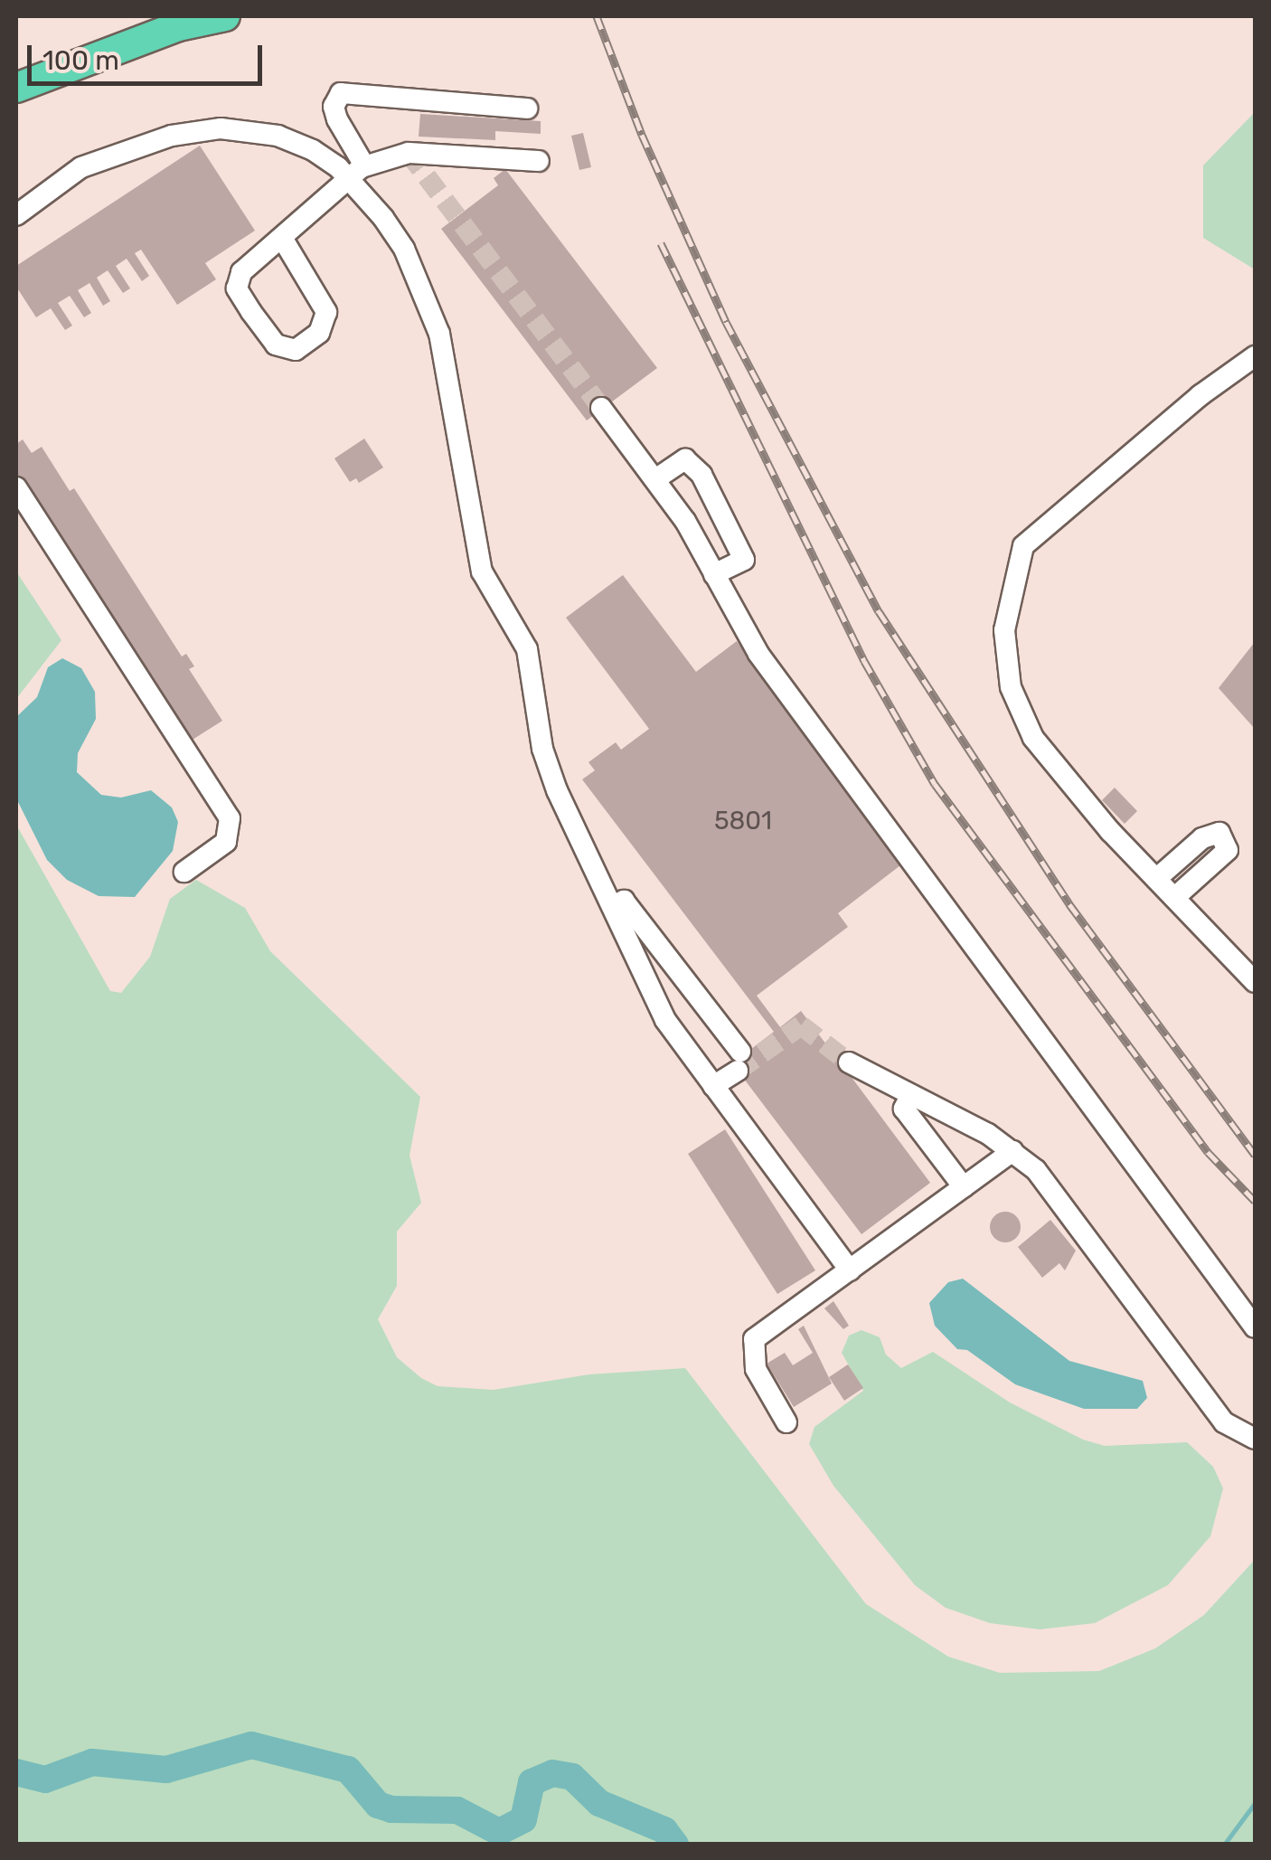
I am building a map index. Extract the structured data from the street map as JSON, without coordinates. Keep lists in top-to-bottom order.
{
  "house_numbers": ["5801"],
  "scale_bar": "100 m"
}
